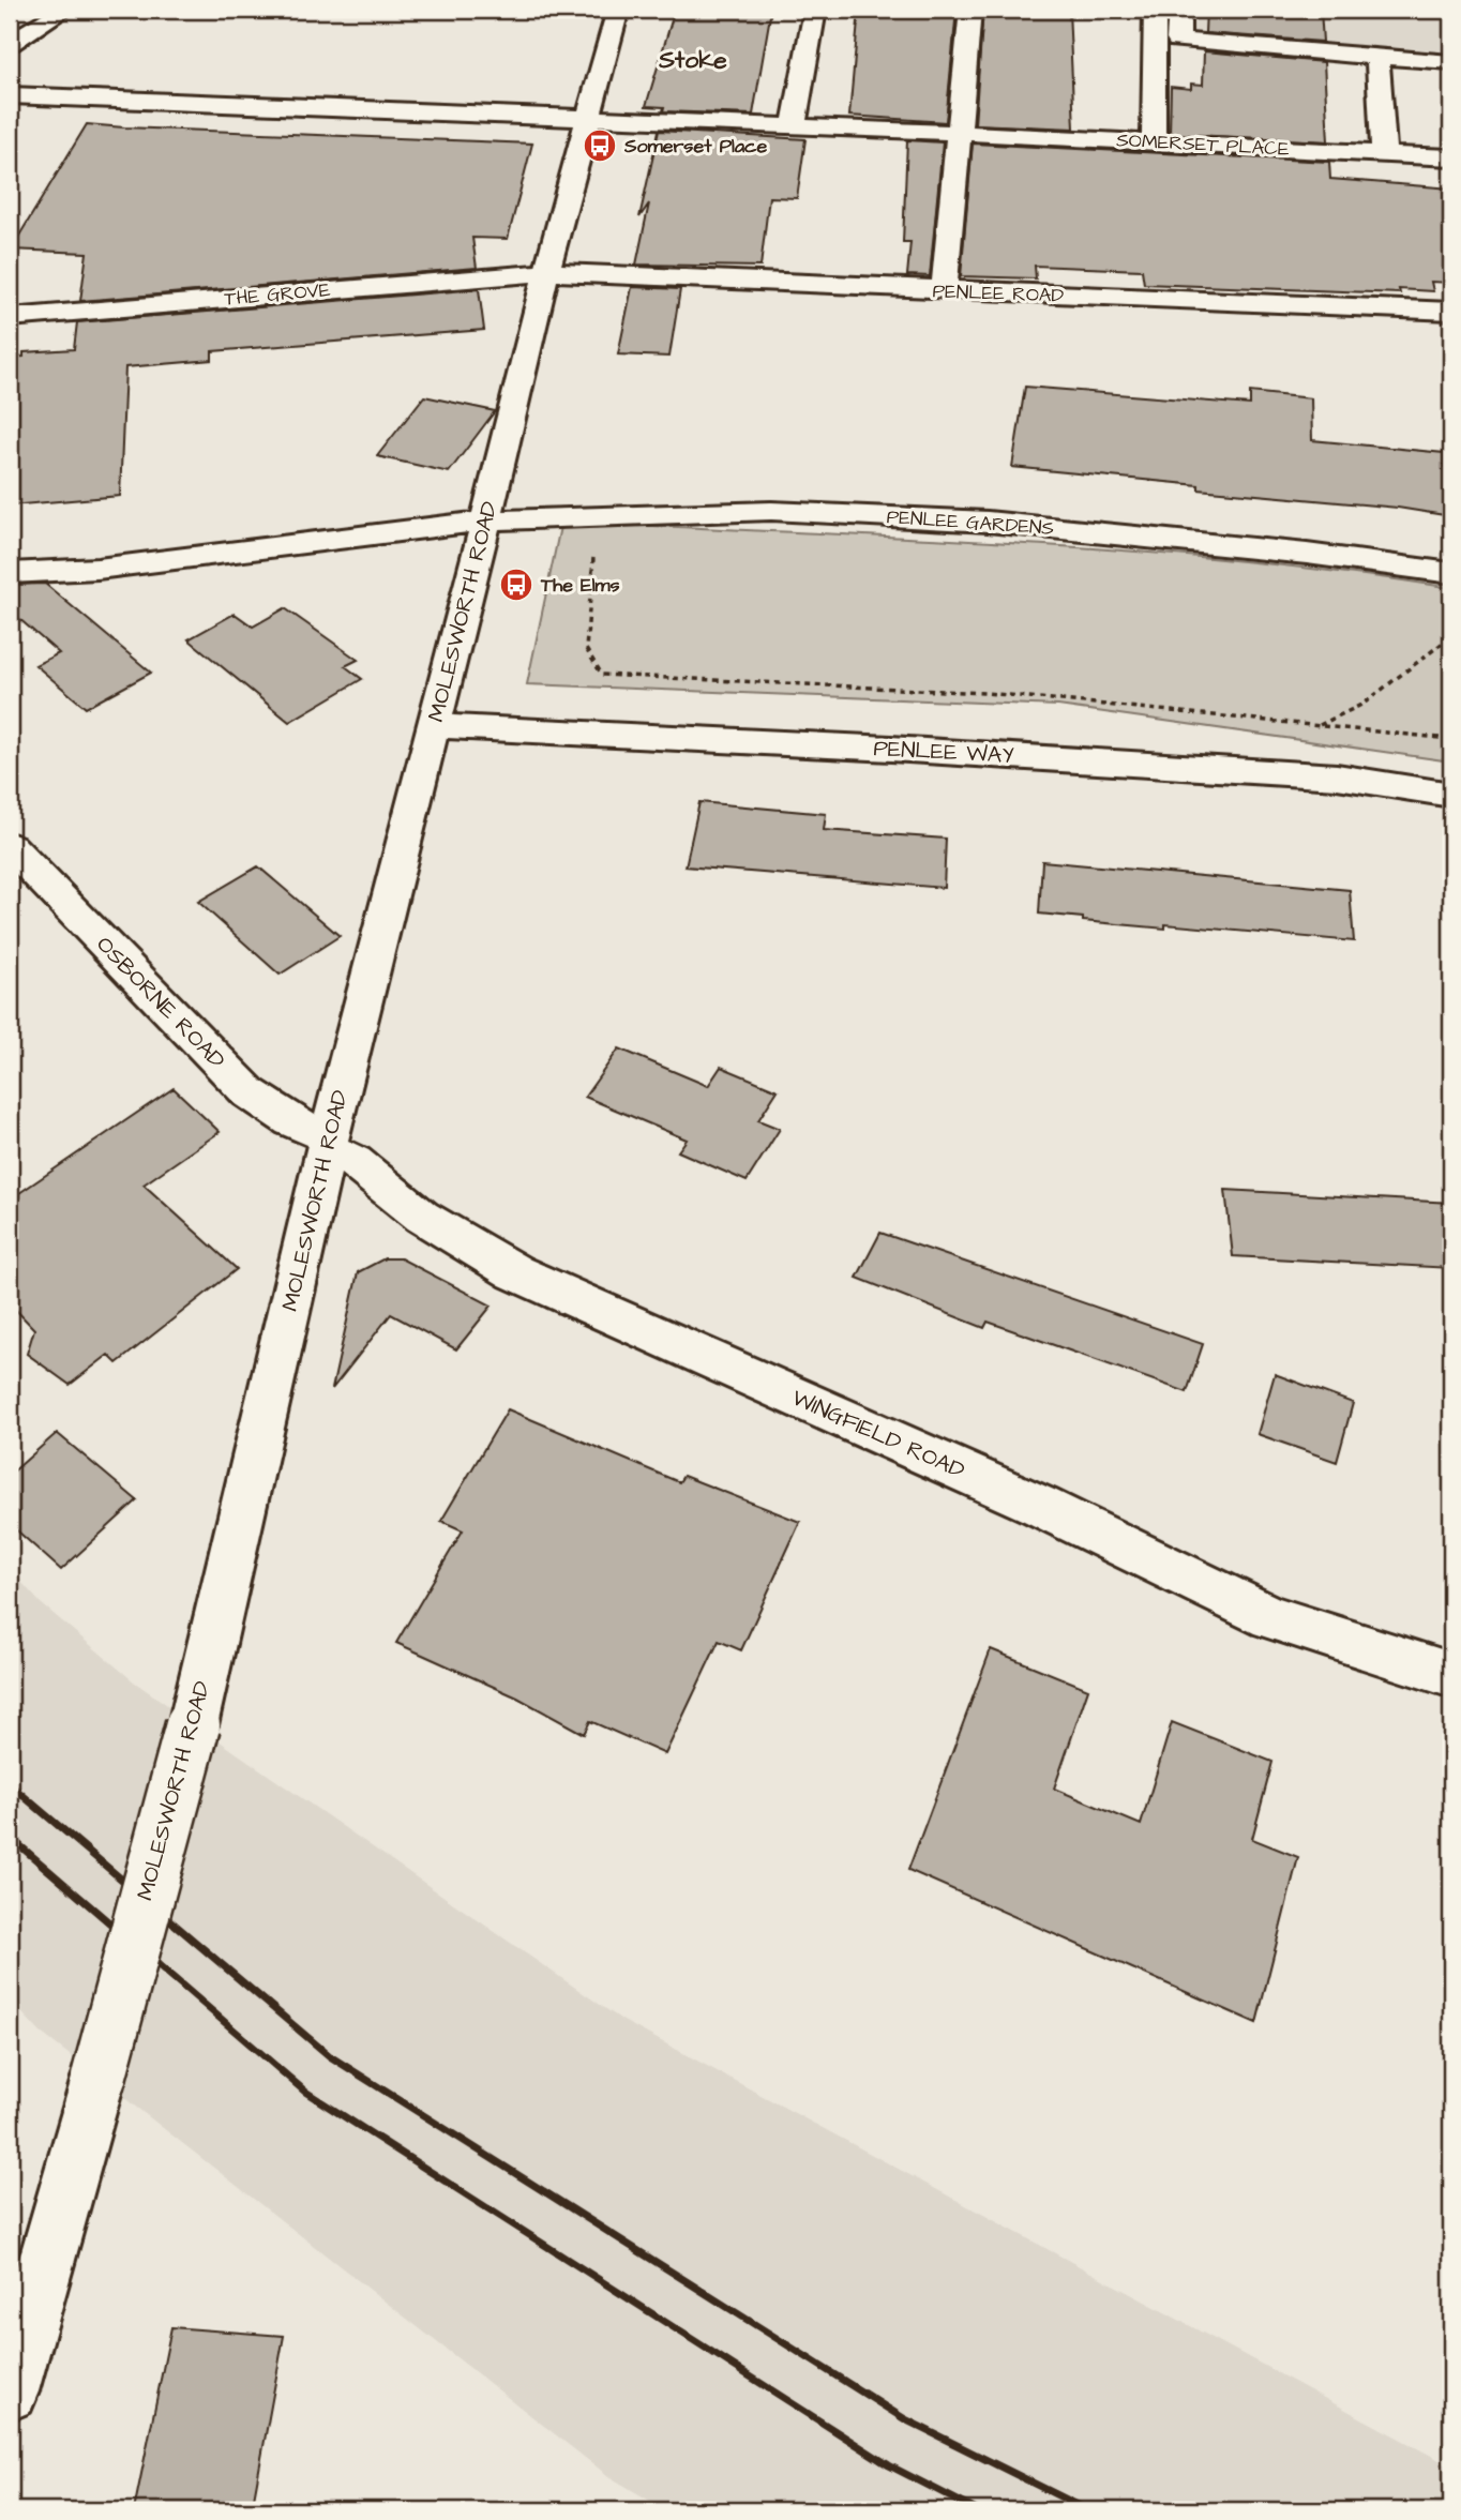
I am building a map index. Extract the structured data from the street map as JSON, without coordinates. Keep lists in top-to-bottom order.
{
  "streets": {
    "street": [
      "SOMERSET PLACE",
      "PENLEE ROAD",
      "THE GROVE",
      "PENLEE GARDENS",
      "MOLESWORTH ROAD",
      "PENLEE WAY",
      "OSBORNE ROAD",
      "WINGFIELD ROAD"
    ]
  },
  "crossings": [
    ["SOMERSET PLACE", "MOLESWORTH ROAD"],
    ["PENLEE ROAD", "THE GROVE"],
    ["PENLEE ROAD", "MOLESWORTH ROAD"],
    ["THE GROVE", "MOLESWORTH ROAD"],
    ["PENLEE GARDENS", "MOLESWORTH ROAD"],
    ["MOLESWORTH ROAD", "PENLEE WAY"],
    ["MOLESWORTH ROAD", "OSBORNE ROAD"],
    ["MOLESWORTH ROAD", "WINGFIELD ROAD"],
    ["OSBORNE ROAD", "WINGFIELD ROAD"]
  ],
  "districts": ["Stoke"],
  "places": {
    "bus stop": ["Somerset Place", "The Elms"]
  }
}
